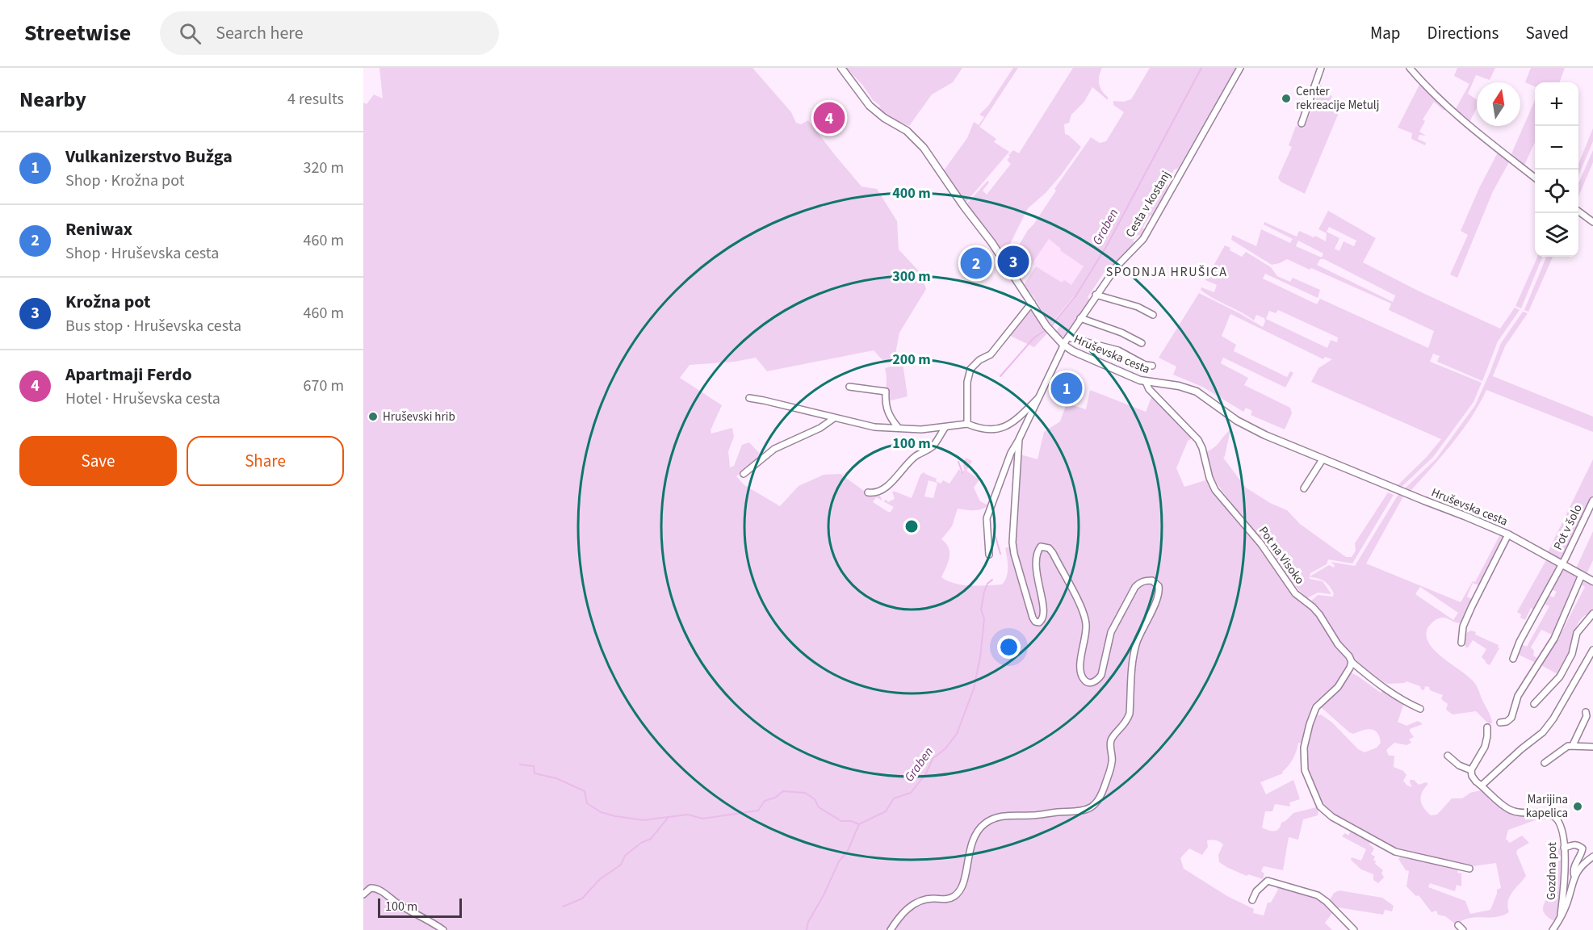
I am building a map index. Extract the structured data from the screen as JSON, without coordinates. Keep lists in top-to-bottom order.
{
  "streets": {
    "street": [
      "Cesta v kostanj",
      "Hruševska cesta",
      "Pot v šolo",
      "Pot na Visoko",
      "Gozdna pot"
    ]
  },
  "crossings": [
    ["Cesta v kostanj", "Hruševska cesta"],
    ["Hruševska cesta", "Pot v šolo"],
    ["Hruševska cesta", "Pot na Visoko"]
  ],
  "districts": ["SPODNJA HRUŠICA"],
  "water": ["Graben"],
  "places": ["Center rekreacije Metulj", "Hruševski hrib", "Marijina kapelica"],
  "scale_bar": "100 m",
  "north": "top",
  "page": {
    "header": "Streetwise",
    "search": "Search here",
    "nav": ["Map", "Directions", "Saved"],
    "heading": ["Nearby", "4 results"],
    "map_buttons": ["+", "−"],
    "pins": [
      "4",
      "3",
      "2",
      "1"
    ],
    "list": [
      {
        "mark": "1",
        "name": "Vulkanizerstvo Bužga",
        "note": "Shop · Krožna pot",
        "value": "320 m"
      },
      {
        "mark": "2",
        "name": "Reniwax",
        "note": "Shop · Hruševska cesta",
        "value": "460 m"
      },
      {
        "mark": "3",
        "name": "Krožna pot",
        "note": "Bus stop · Hruševska cesta",
        "value": "460 m"
      },
      {
        "mark": "4",
        "name": "Apartmaji Ferdo",
        "note": "Hotel · Hruševska cesta",
        "value": "670 m"
      }
    ],
    "buttons": ["Save", "Share"],
    "scale": "100 m"
  },
  "rings": [
    "400 m",
    "300 m",
    "200 m",
    "100 m"
  ]
}
